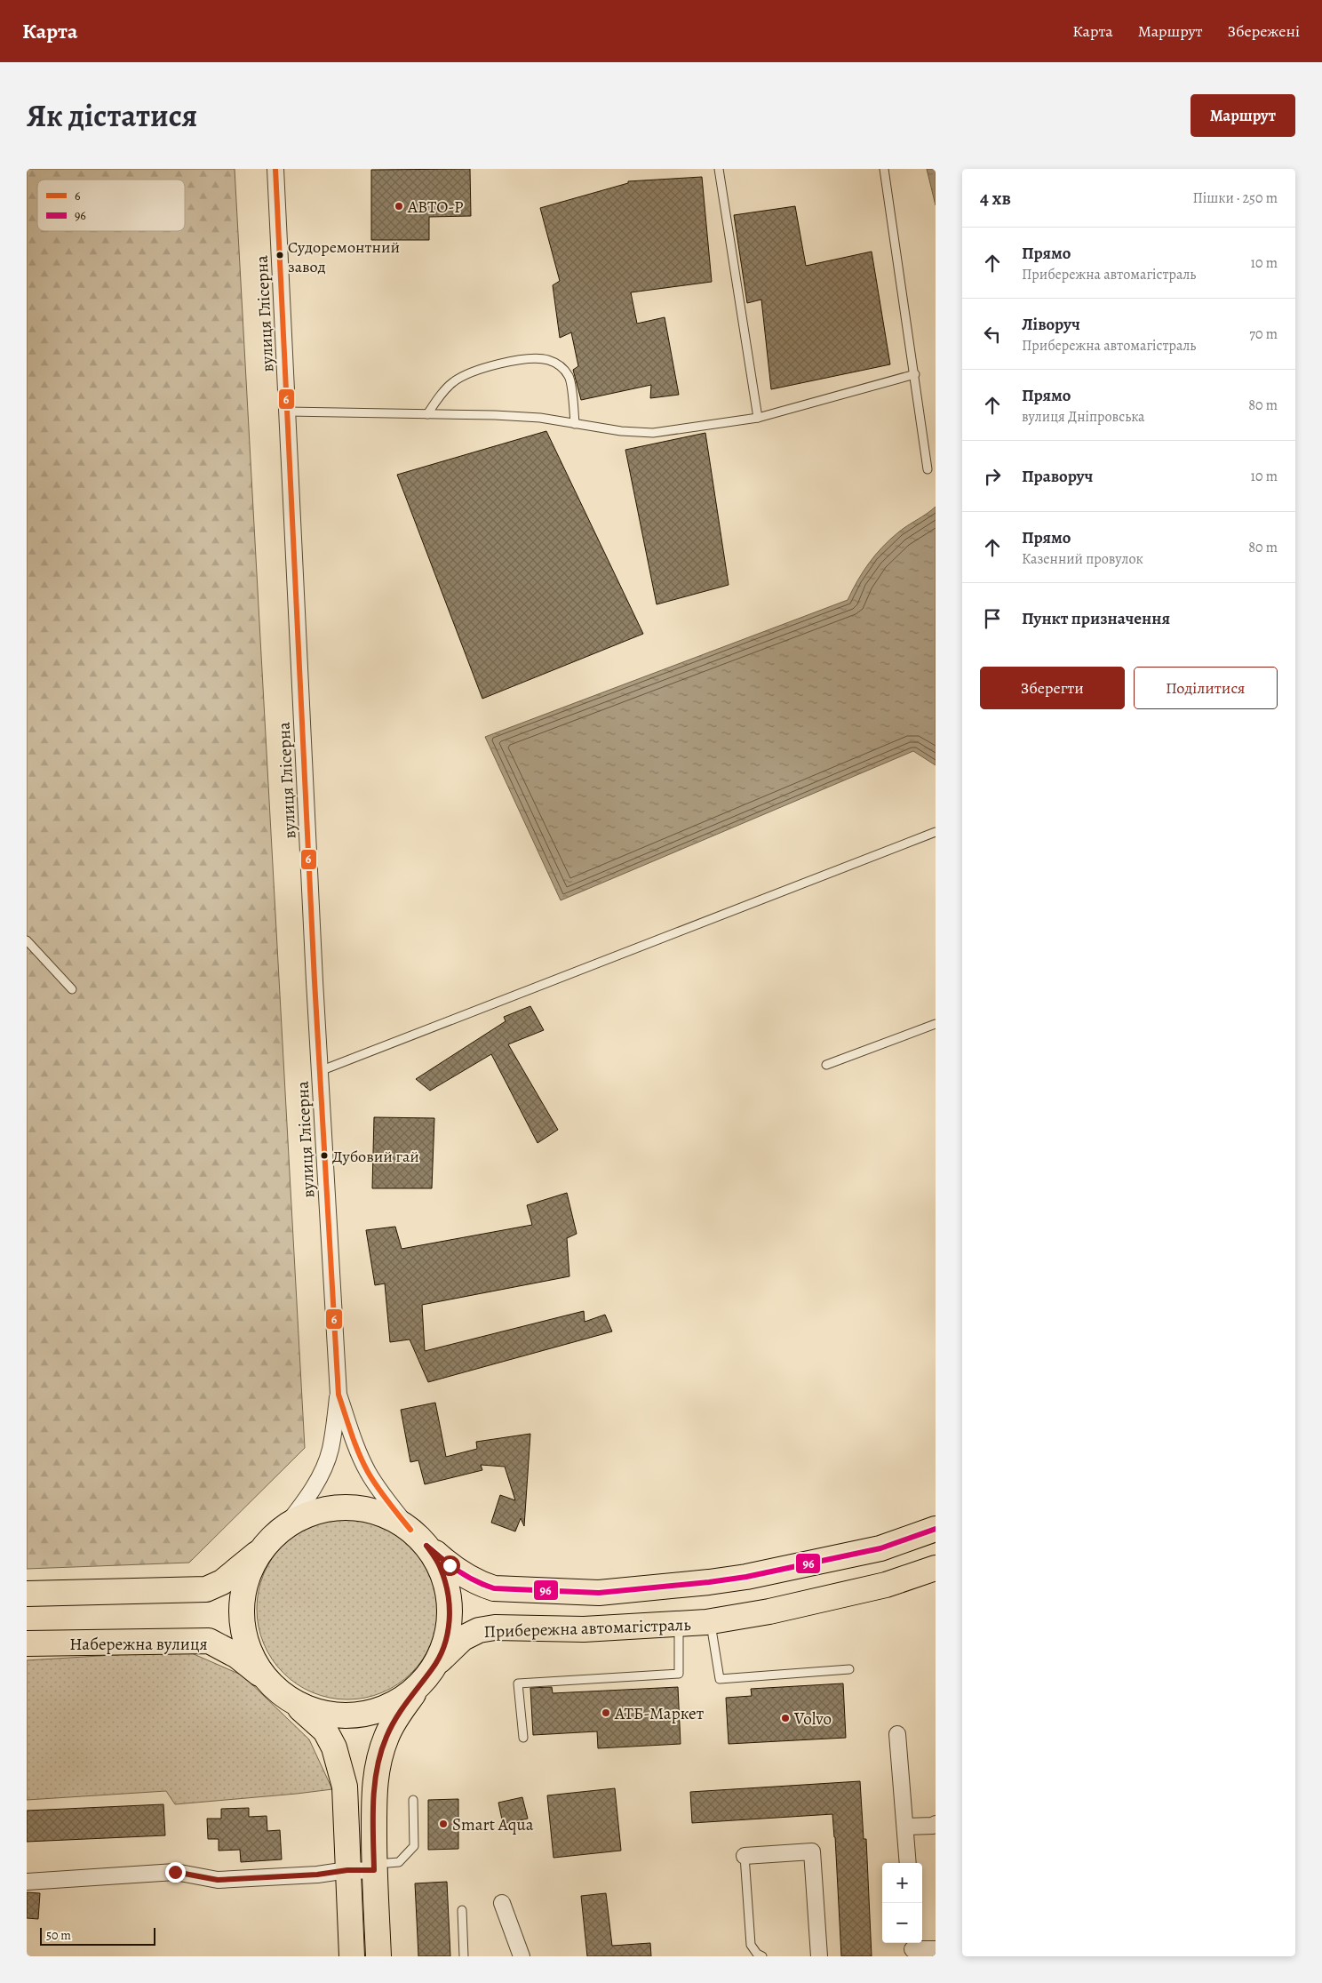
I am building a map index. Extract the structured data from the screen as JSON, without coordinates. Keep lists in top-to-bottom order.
{
  "streets": {
    "main road": ["Прибережна автомагістраль", "Набережна вулиця"],
    "street": ["вулиця Глісерна"]
  },
  "crossings": [
    ["вулиця Глісерна", "Прибережна автомагістраль"],
    ["Прибережна автомагістраль", "Набережна вулиця"]
  ],
  "places": [
    "АВТО-Р",
    "Судоремонтний завод",
    "Дубовий гай",
    "АТБ-Маркет",
    "Volvo",
    "Smart Aqua"
  ],
  "lines": ["transit line 6", "transit line 96"],
  "legend": ["6", "96"],
  "scale_bar": "50 m",
  "page": {
    "header": "Карта",
    "nav": ["Карта", "Маршрут", "Збережені"],
    "title": "Як дістатися",
    "buttons": [
      "Маршрут",
      ["Зберегти", "Поділитися"]
    ],
    "heading": ["4 хв", "Пішки · 250 m"],
    "list": [
      ["Прямо", "Прибережна автомагістраль", "10 m"],
      ["Ліворуч", "Прибережна автомагістраль", "70 m"],
      ["Прямо", "вулиця Дніпровська", "80 m"],
      ["Праворуч", "10 m"],
      ["Прямо", "Казенний провулок", "80 m"],
      "Пункт призначення"
    ],
    "map_buttons": ["+", "−"],
    "scale": "50 m"
  }
}
